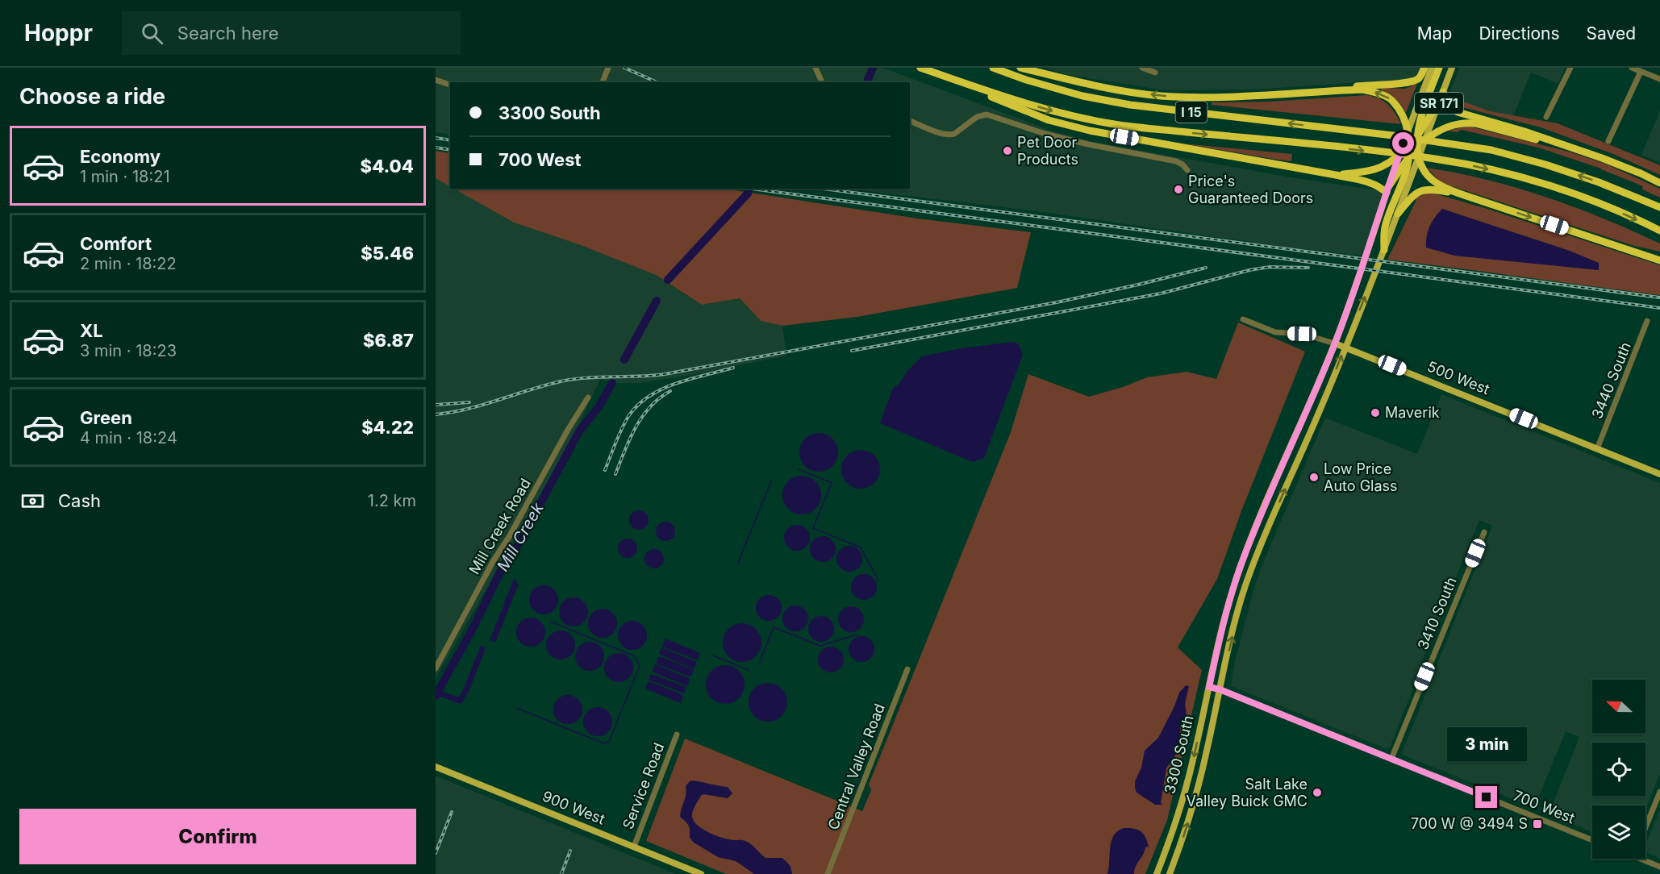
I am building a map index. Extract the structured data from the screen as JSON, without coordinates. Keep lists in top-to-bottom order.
{
  "streets": {
    "highway": ["I 15"],
    "main road": [
      "SR 171",
      "500 West",
      "3300 South",
      "900 West"
    ],
    "street": [
      "3440 South",
      "Mill Creek Road",
      "3410 South",
      "Central Valley Road",
      "Service Road",
      "700 West"
    ]
  },
  "crossings": [
    ["500 West", "3440 South"],
    ["500 West", "3300 South"],
    ["3410 South", "700 West"],
    ["3300 South", "700 West"],
    ["Service Road", "900 West"]
  ],
  "water": ["Mill Creek"],
  "places": {
    "other": [
      "Pet Door Products",
      "Price's Guaranteed Doors",
      "Maverik",
      "Low Price Auto Glass",
      "Salt Lake Valley Buick GMC"
    ],
    "transit": ["700 W @ 3494 S"]
  },
  "north": "left",
  "page": {
    "header": "Hoppr",
    "search": "Search here",
    "nav": ["Map", "Directions", "Saved"],
    "heading": "Choose a ride",
    "banner": ["3300 South", "700 West"],
    "list": [
      {
        "name": "Economy",
        "note": "1 min · 18:21",
        "value": "$4.04"
      },
      {
        "name": "Comfort",
        "note": "2 min · 18:22",
        "value": "$5.46"
      },
      {
        "name": "XL",
        "note": "3 min · 18:23",
        "value": "$6.87"
      },
      {
        "name": "Green",
        "note": "4 min · 18:24",
        "value": "$4.22"
      }
    ],
    "pay": ["Cash", "1.2 km"],
    "bubble": "3 min",
    "buttons": "Confirm"
  }
}
